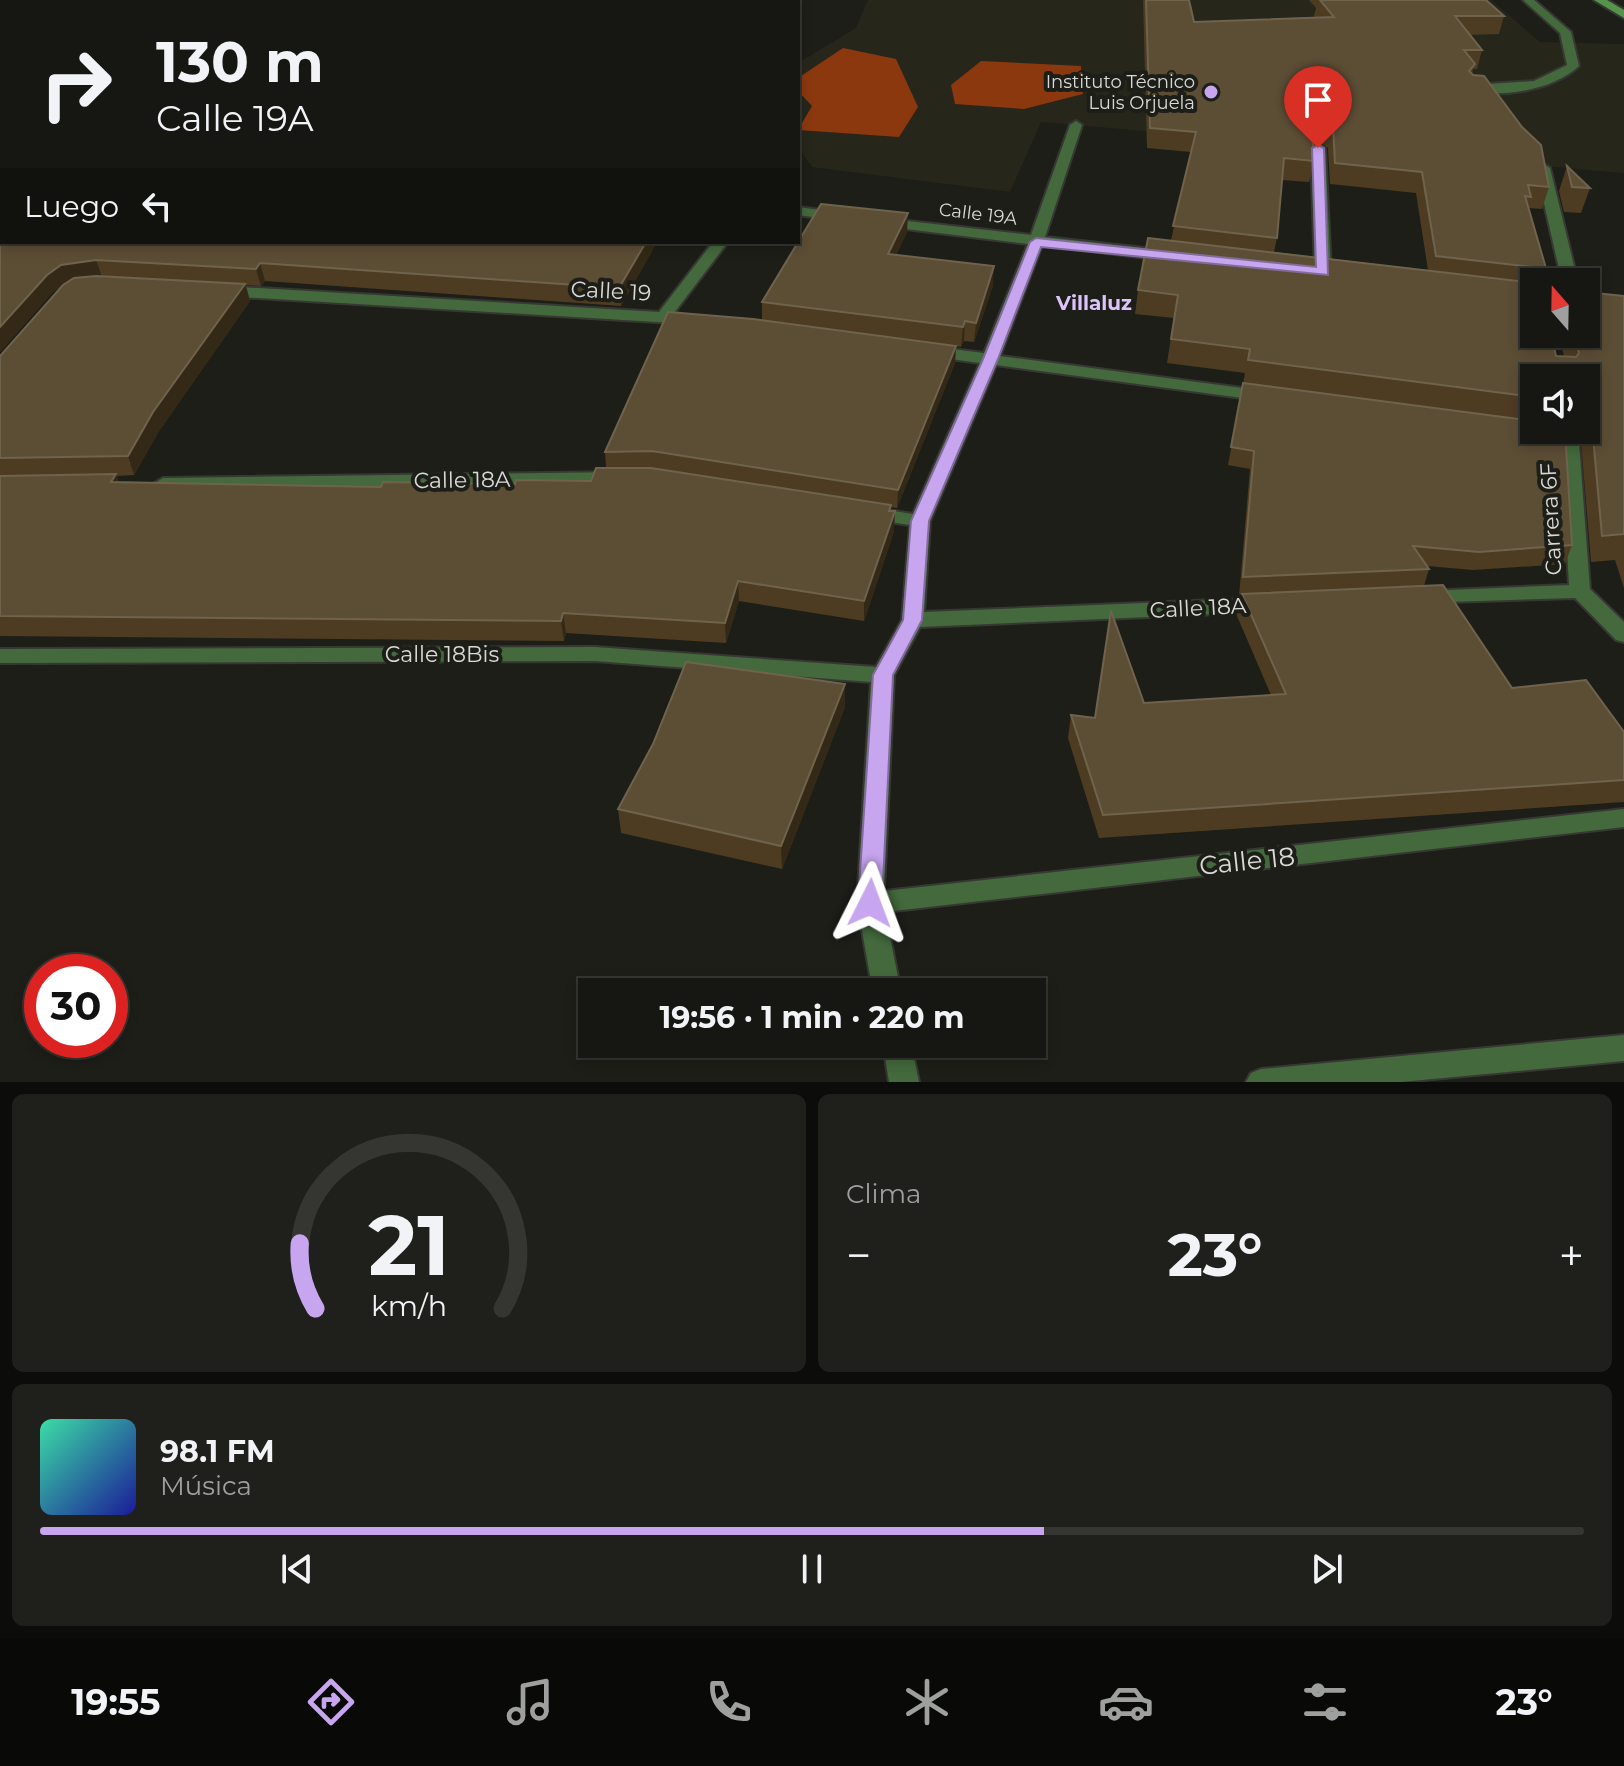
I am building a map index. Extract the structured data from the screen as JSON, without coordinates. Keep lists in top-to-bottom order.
{
  "streets": {
    "street": [
      "Calle 19A",
      "Calle 19",
      "Calle 18A",
      "Carrera 6F",
      "Calle 18Bis",
      "Calle 18"
    ]
  },
  "districts": ["Villaluz"],
  "places": ["Instituto Técnico Luis Orjuela"],
  "north": "top",
  "page": {
    "turn": ["130 m", "Calle 19A"],
    "then": "Luego",
    "limit": "30",
    "trip": "19:56 · 1 min · 220 m",
    "tile": "Clima",
    "heat": ["−", "23°", "+"],
    "song": ["98.1 FM", "Música"],
    "tabs": ["19:55", "23°"],
    "gauge": ["21", "km/h"]
  }
}
